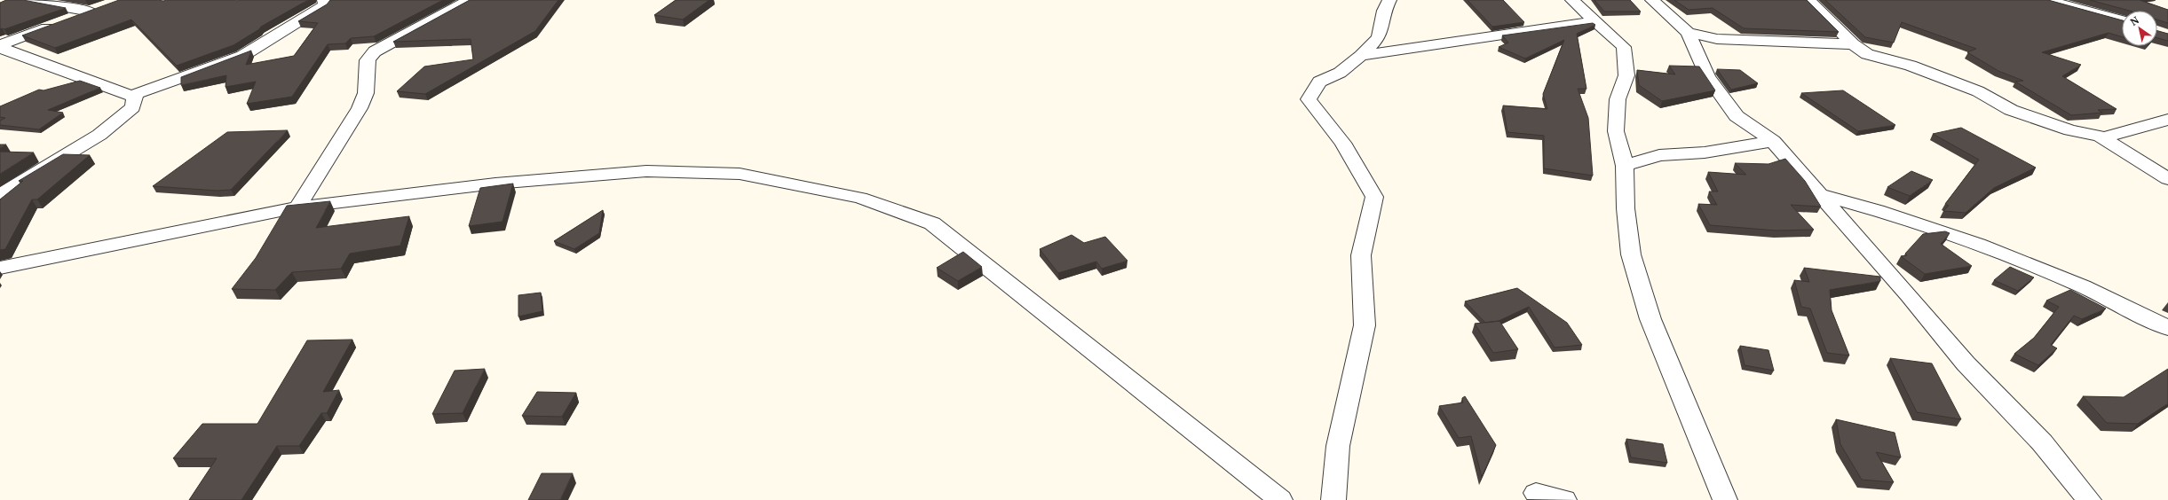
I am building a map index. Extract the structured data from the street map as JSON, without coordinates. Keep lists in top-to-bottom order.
{
  "north": "top left"
}
